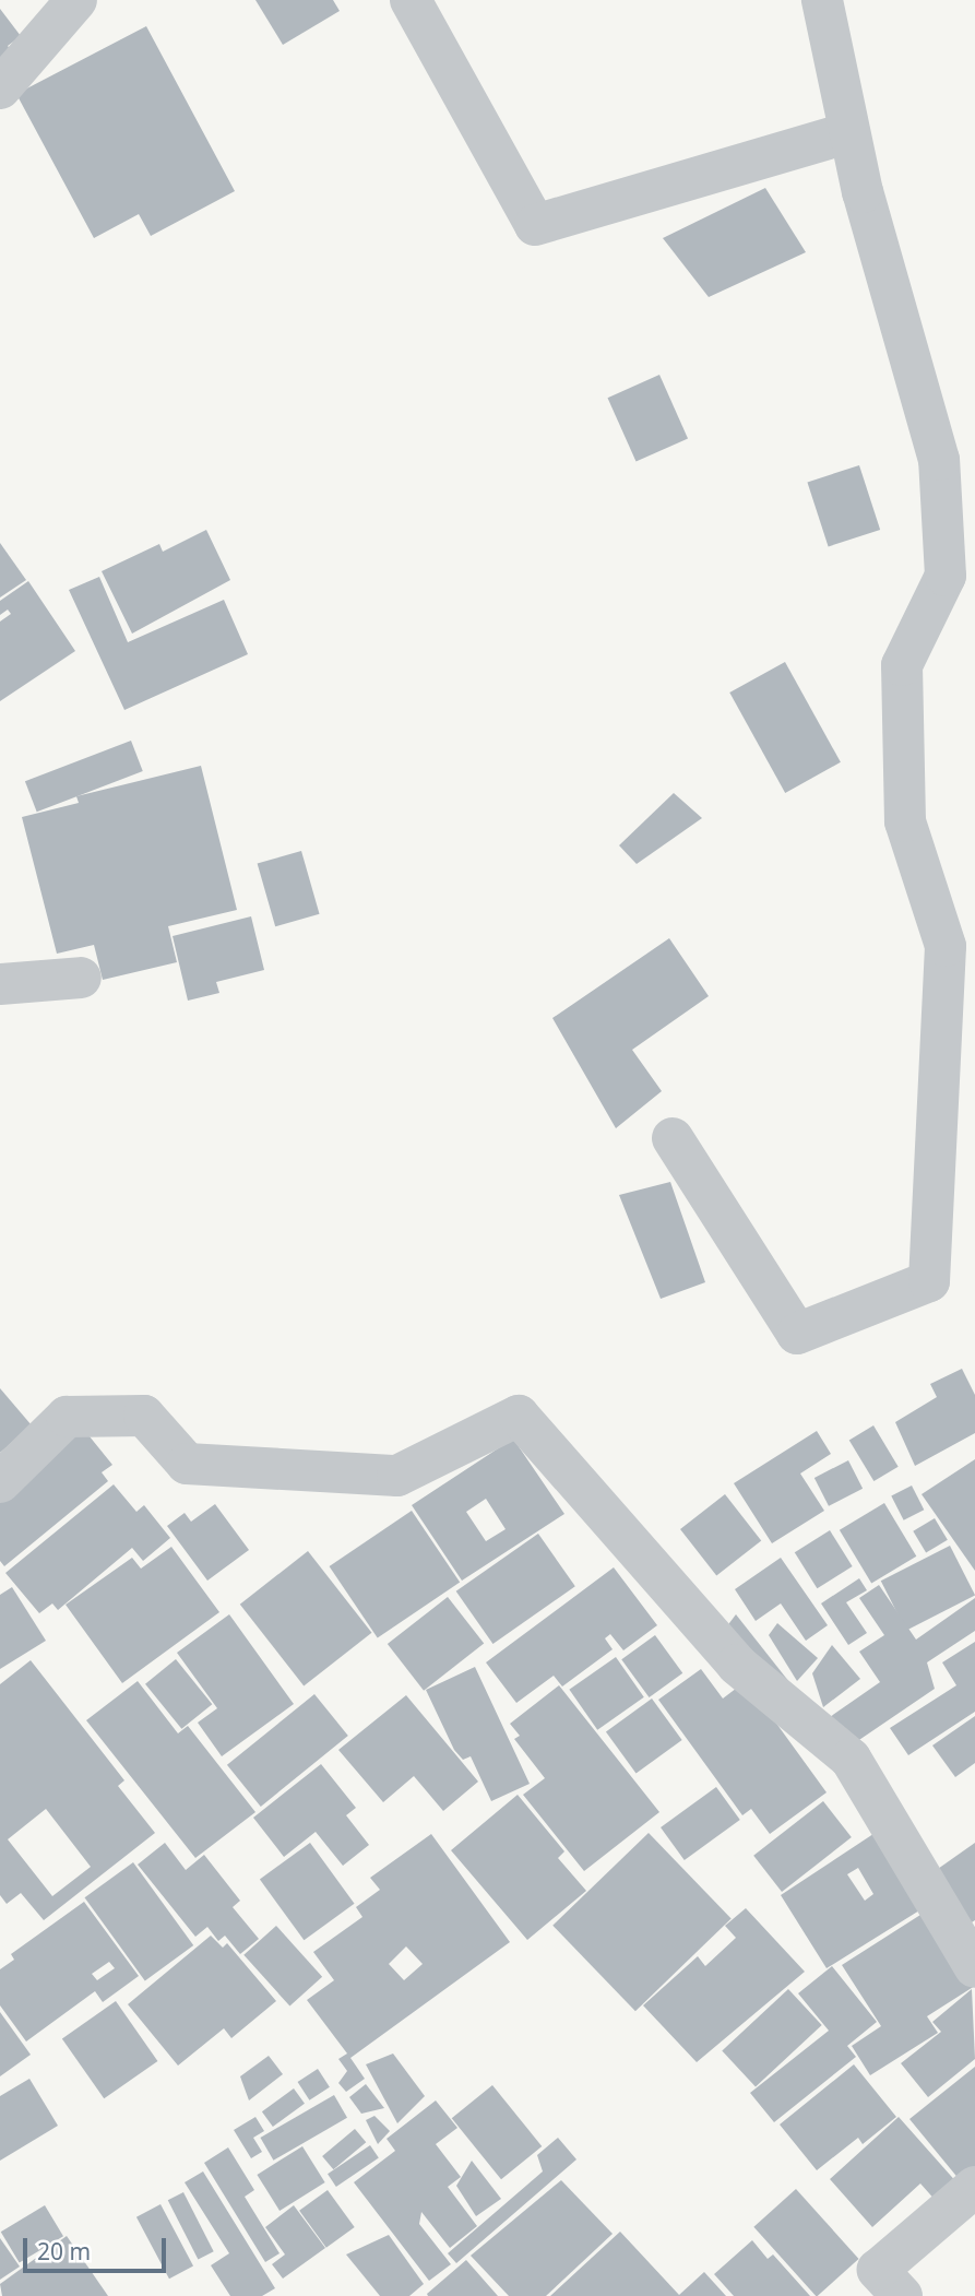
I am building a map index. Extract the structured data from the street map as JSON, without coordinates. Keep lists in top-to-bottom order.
{
  "scale_bar": "20 m"
}
